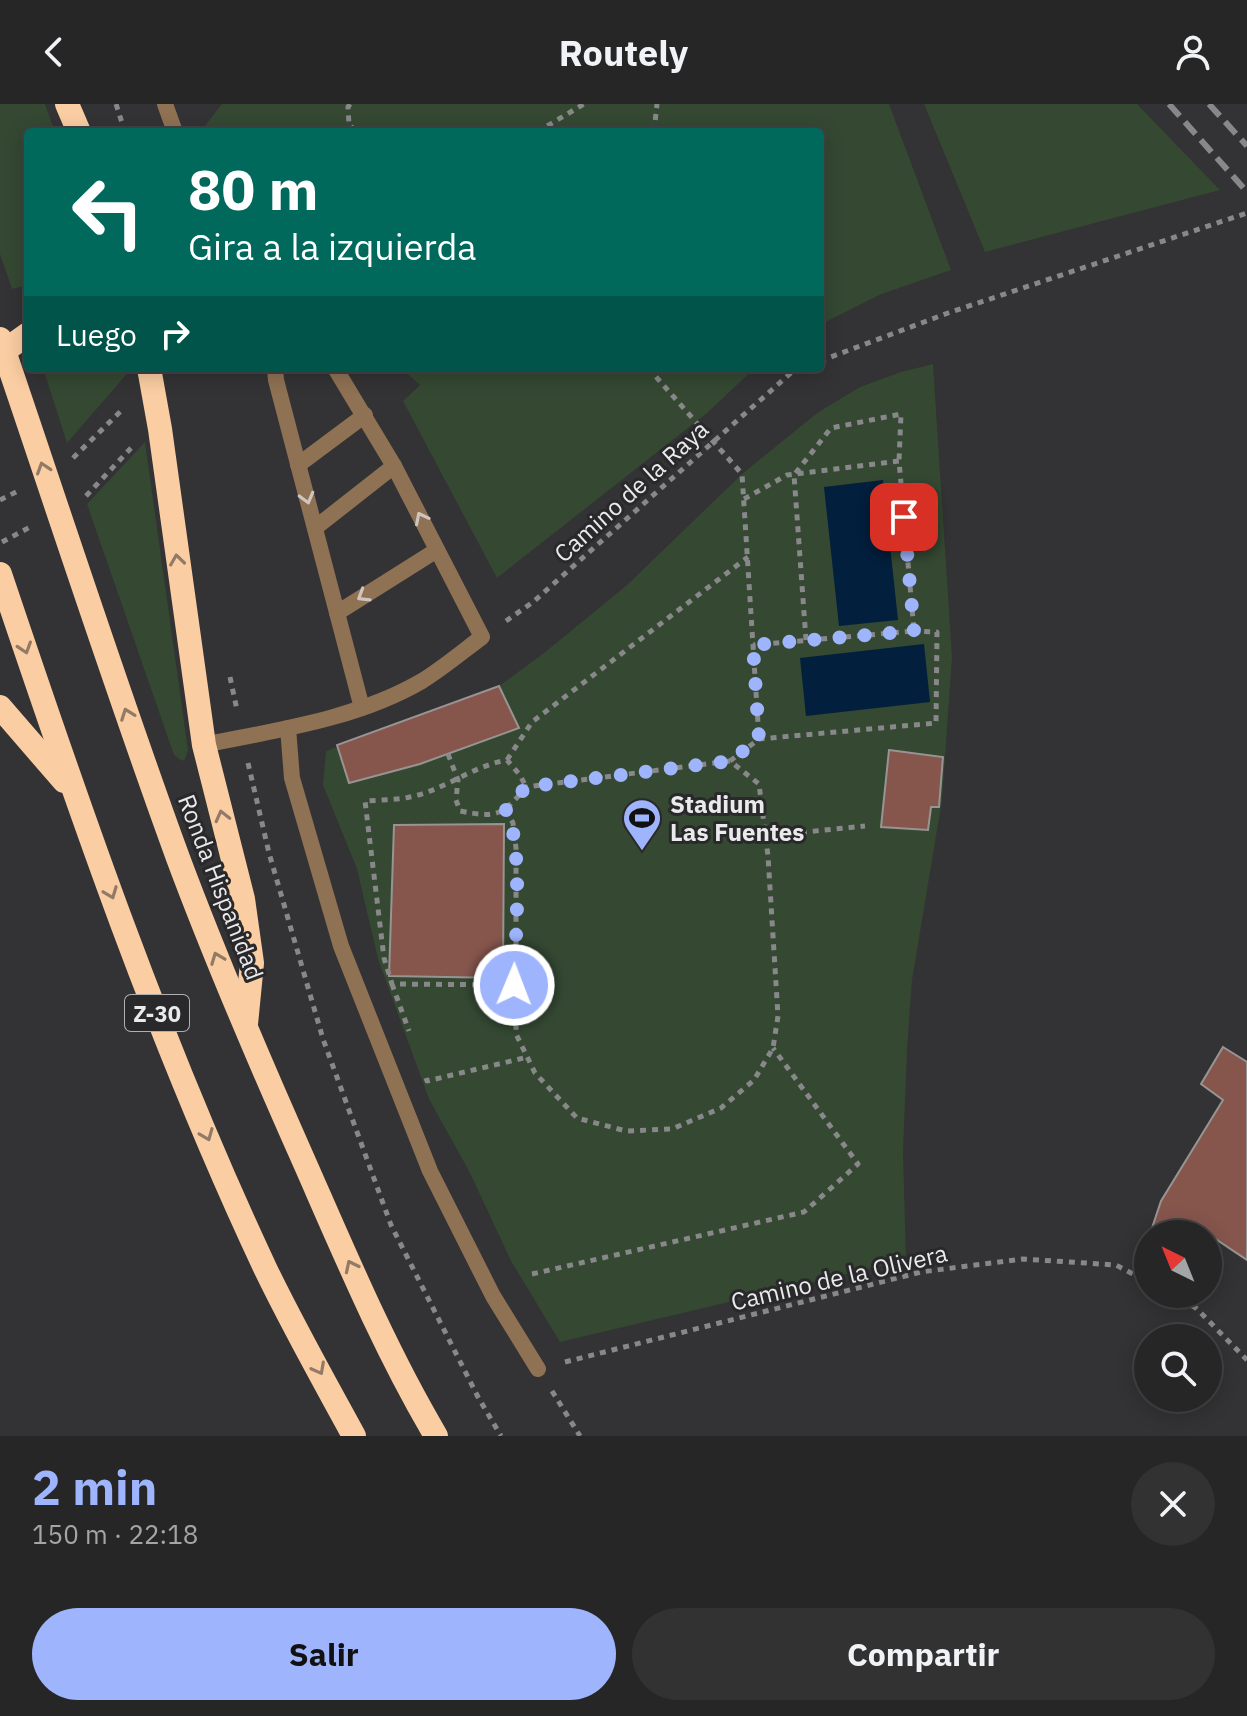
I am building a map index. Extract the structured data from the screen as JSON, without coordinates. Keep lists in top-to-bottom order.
{
  "streets": {
    "highway": ["Ronda Hispanidad", "Z-30"],
    "path": ["Camino de la Raya", "Camino de la Olivera"]
  },
  "places": {
    "sports": ["Stadium Las Fuentes"]
  },
  "north": "top left",
  "page": {
    "header": "Routely",
    "turn": ["80 m", "Gira a la izquierda"],
    "then": "Luego",
    "heading": ["2 min", "150 m · 22:18"],
    "buttons": ["Salir", "Compartir"]
  }
}
